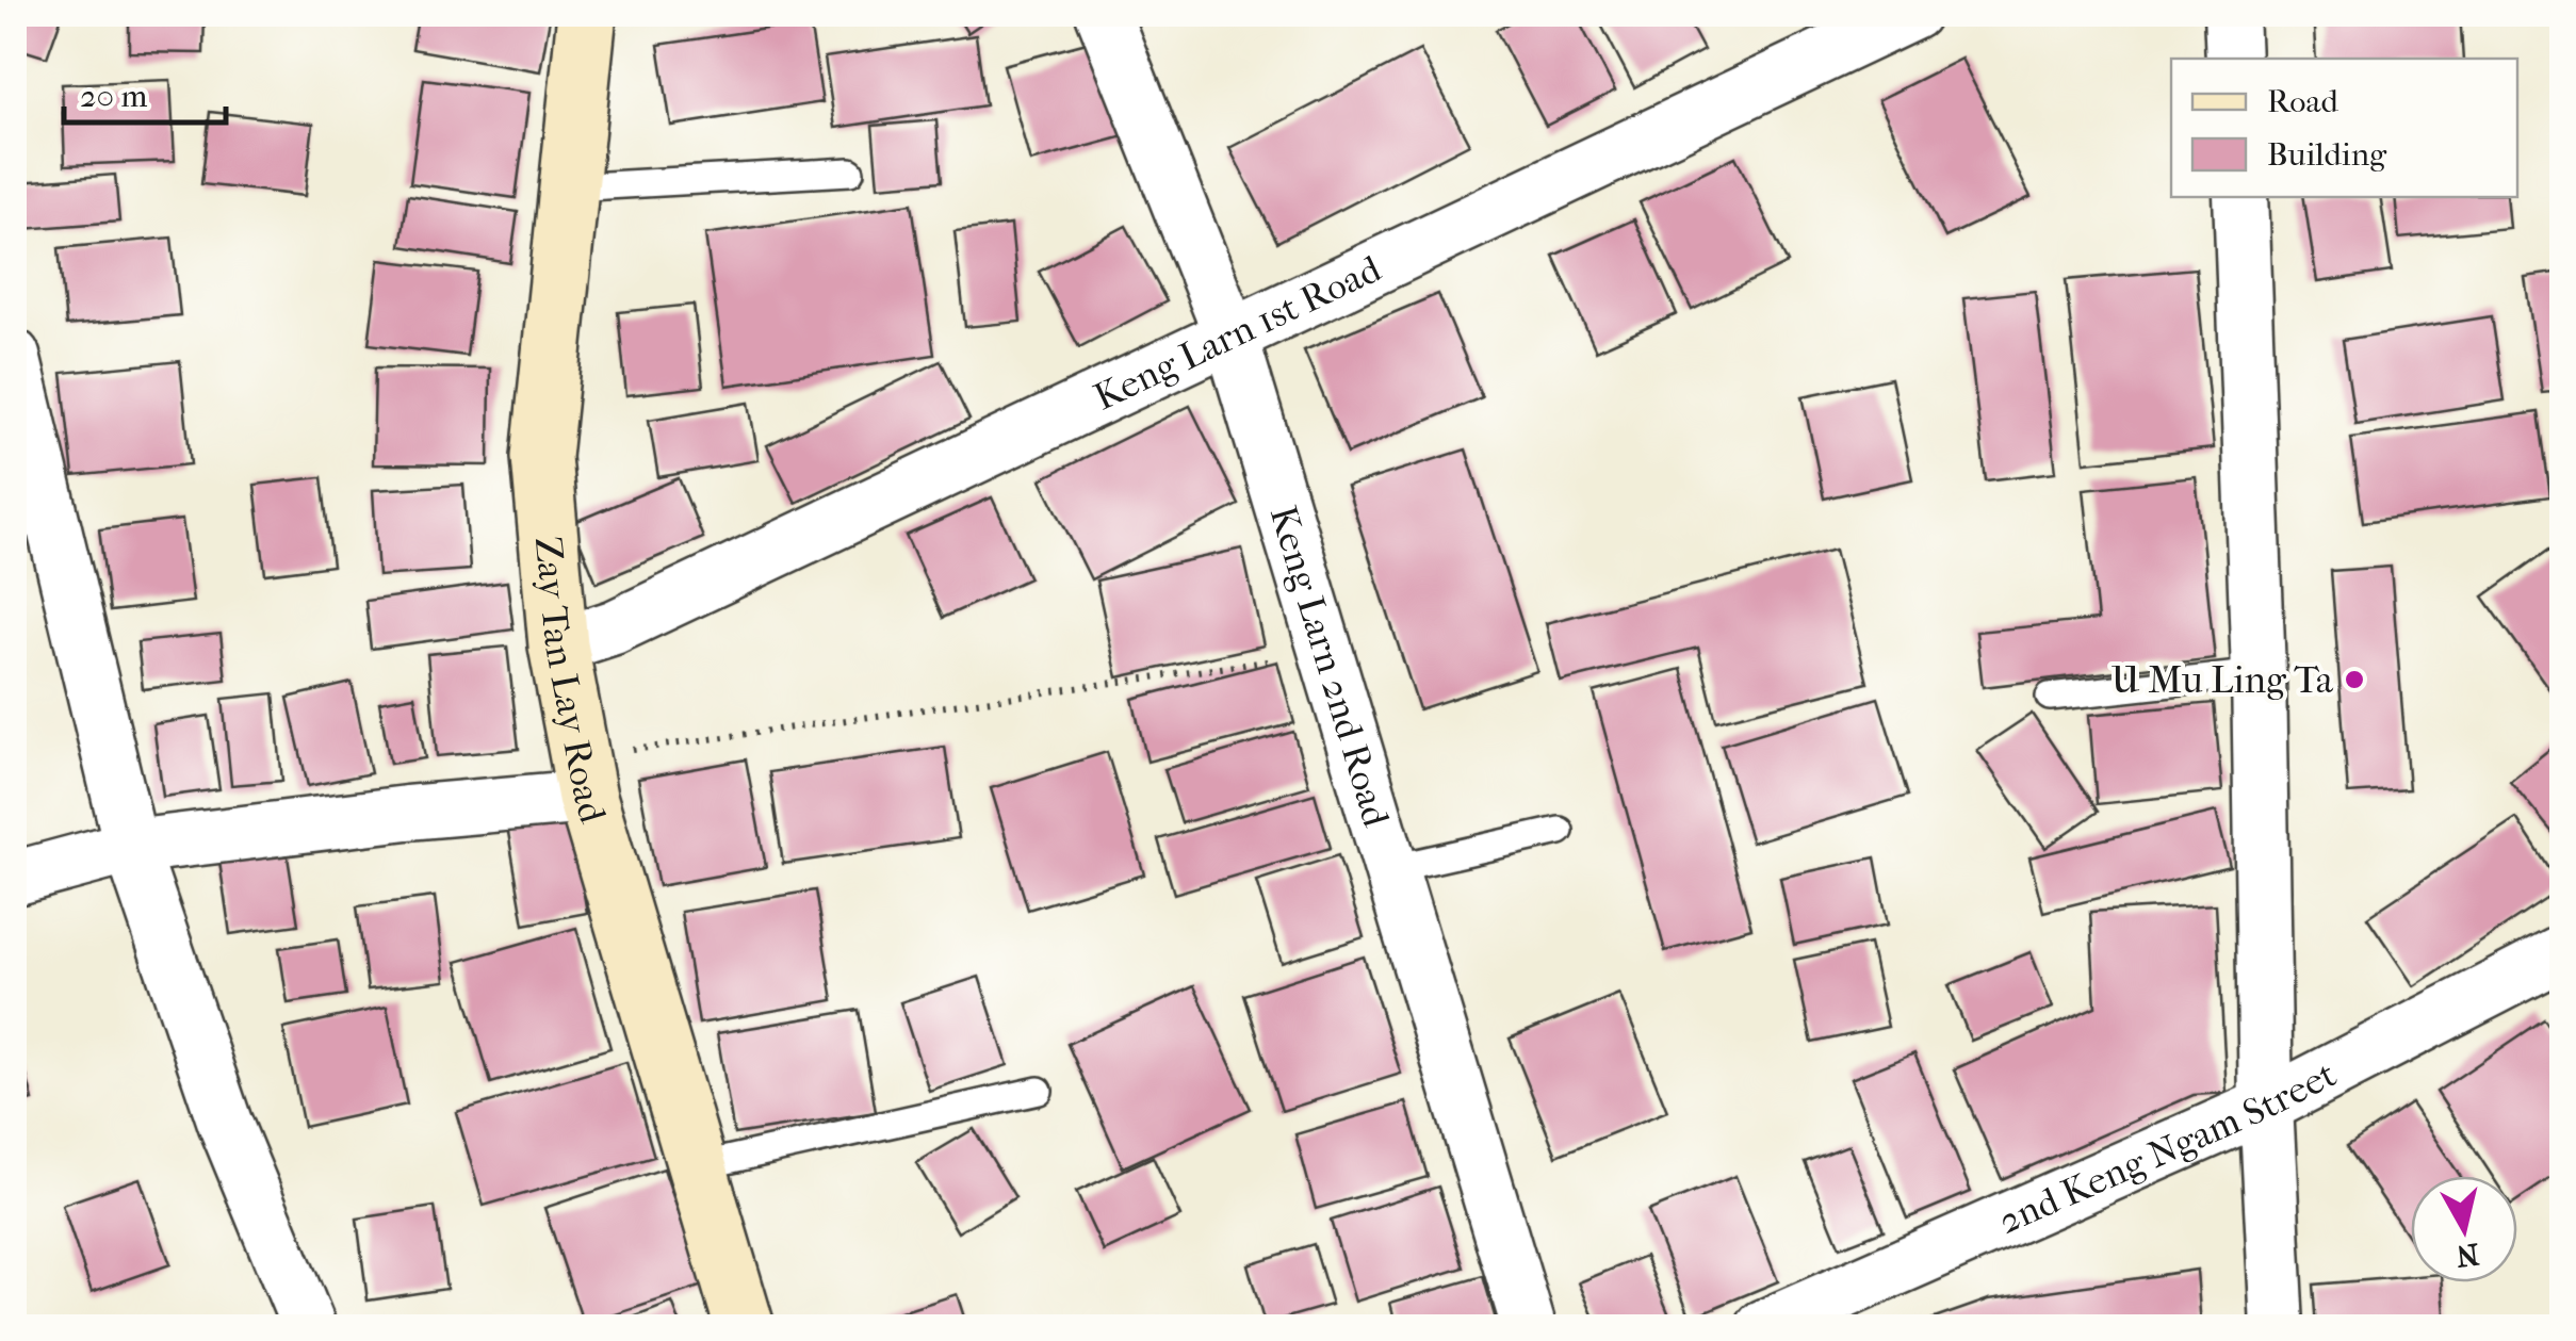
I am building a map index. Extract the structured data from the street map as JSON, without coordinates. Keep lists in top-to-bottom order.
{
  "streets": {
    "street": [
      "Keng Larn 1st Road",
      "Keng Larn 2nd Road",
      "Zay Tan Lay Road",
      "2nd Keng Ngam Street"
    ]
  },
  "crossings": [
    ["Keng Larn 1st Road", "Keng Larn 2nd Road"],
    ["Keng Larn 1st Road", "Zay Tan Lay Road"]
  ],
  "places": ["U Mu Ling Ta"],
  "legend": ["Road", "Building"],
  "scale_bar": "20 m",
  "north": "bottom"
}
